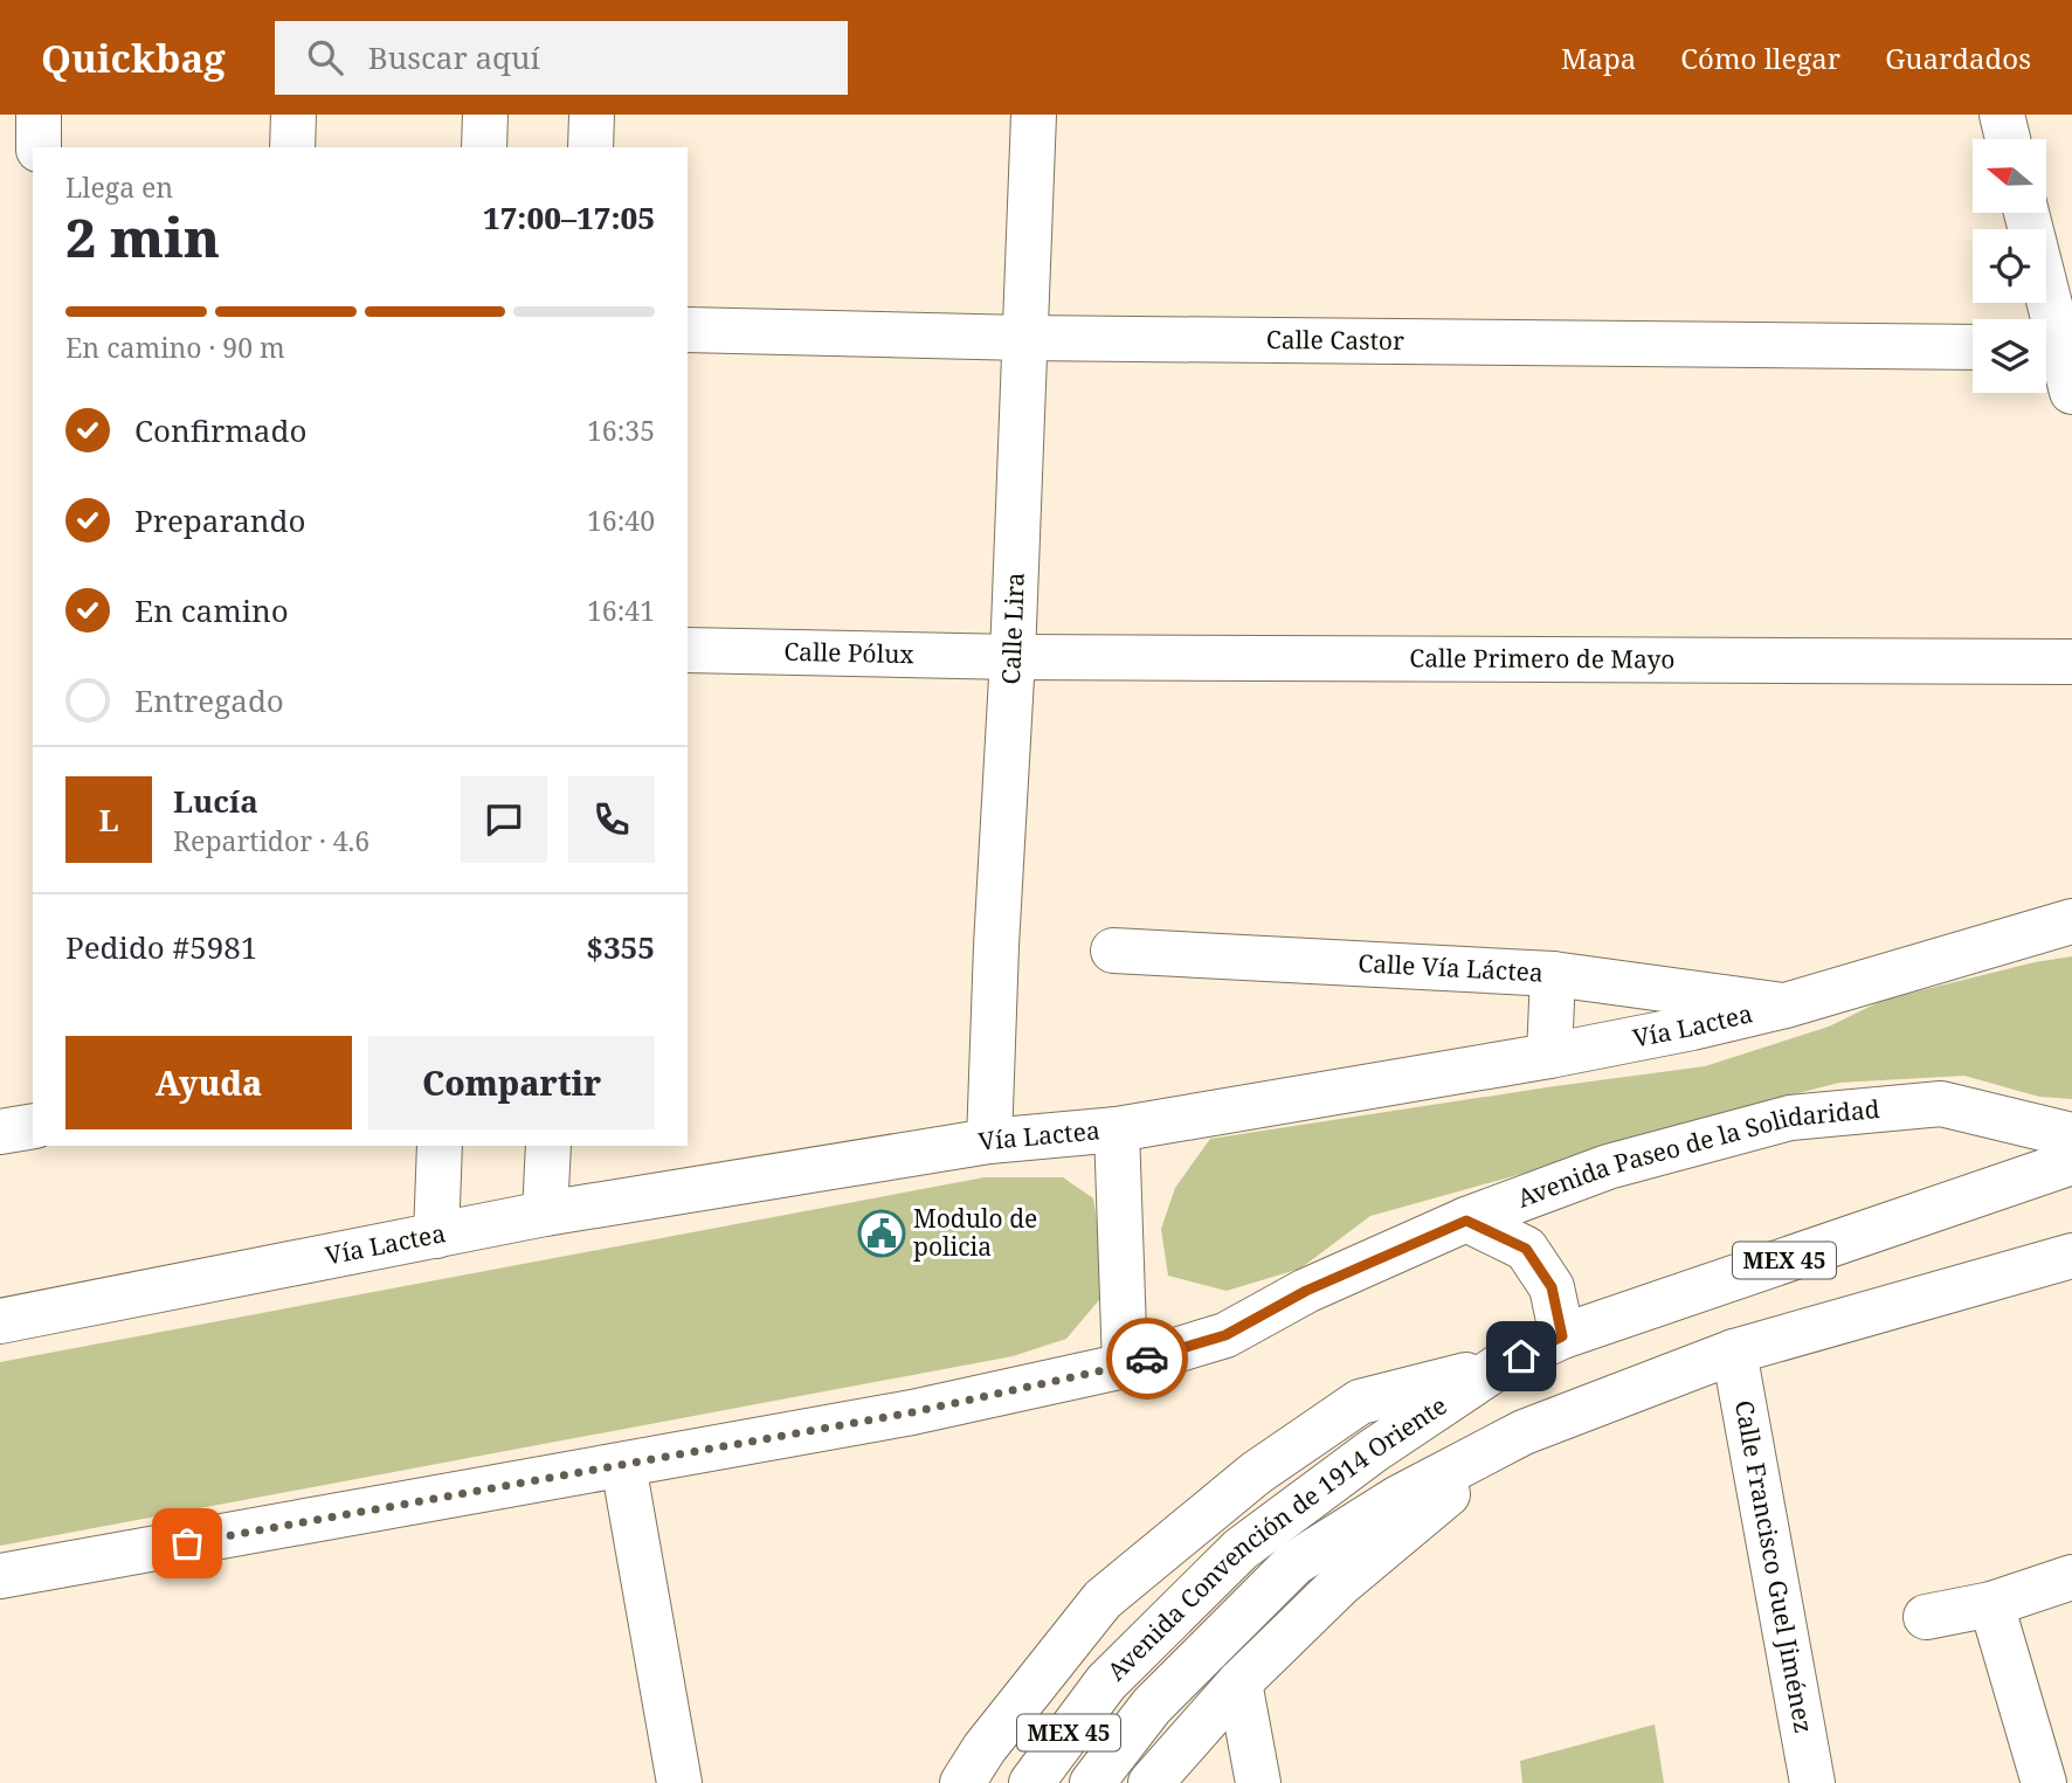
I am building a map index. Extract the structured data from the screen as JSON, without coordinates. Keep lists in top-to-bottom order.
{
  "streets": {
    "street": [
      "Calle Castor",
      "Calle Lira",
      "Calle Pólux",
      "Calle Primero de Mayo",
      "Calle Vía Láctea",
      "Vía Lactea",
      "Avenida Paseo de la Solidaridad",
      "MEX 45",
      "Avenida Convención de 1914 Oriente",
      "Calle Francisco Guel Jiménez"
    ]
  },
  "crossings": [
    ["Calle Castor", "Calle Lira"],
    ["Calle Lira", "Calle Pólux"],
    ["Calle Lira", "Calle Primero de Mayo"],
    ["Calle Lira", "Vía Lactea"],
    ["Calle Pólux", "Calle Primero de Mayo"],
    ["Calle Vía Láctea", "Vía Lactea"],
    ["Avenida Convención de 1914 Oriente", "Calle Francisco Guel Jiménez"]
  ],
  "places": {
    "public building": ["Modulo de policia"]
  },
  "north": "left",
  "page": {
    "header": "Quickbag",
    "search": "Buscar aquí",
    "nav": ["Mapa", "Cómo llegar", "Guardados"],
    "heading": ["2 min", "Llega en", "17:00–17:05"],
    "panel": [
      "Lucía",
      "Repartidor · 4.6",
      "Pedido #5981",
      "$355"
    ],
    "bar": "En camino · 90 m",
    "list": [
      ["Confirmado", "16:35"],
      ["Preparando", "16:40"],
      ["En camino", "16:41"],
      "Entregado"
    ],
    "round": "L",
    "buttons": ["Ayuda", "Compartir"]
  }
}
